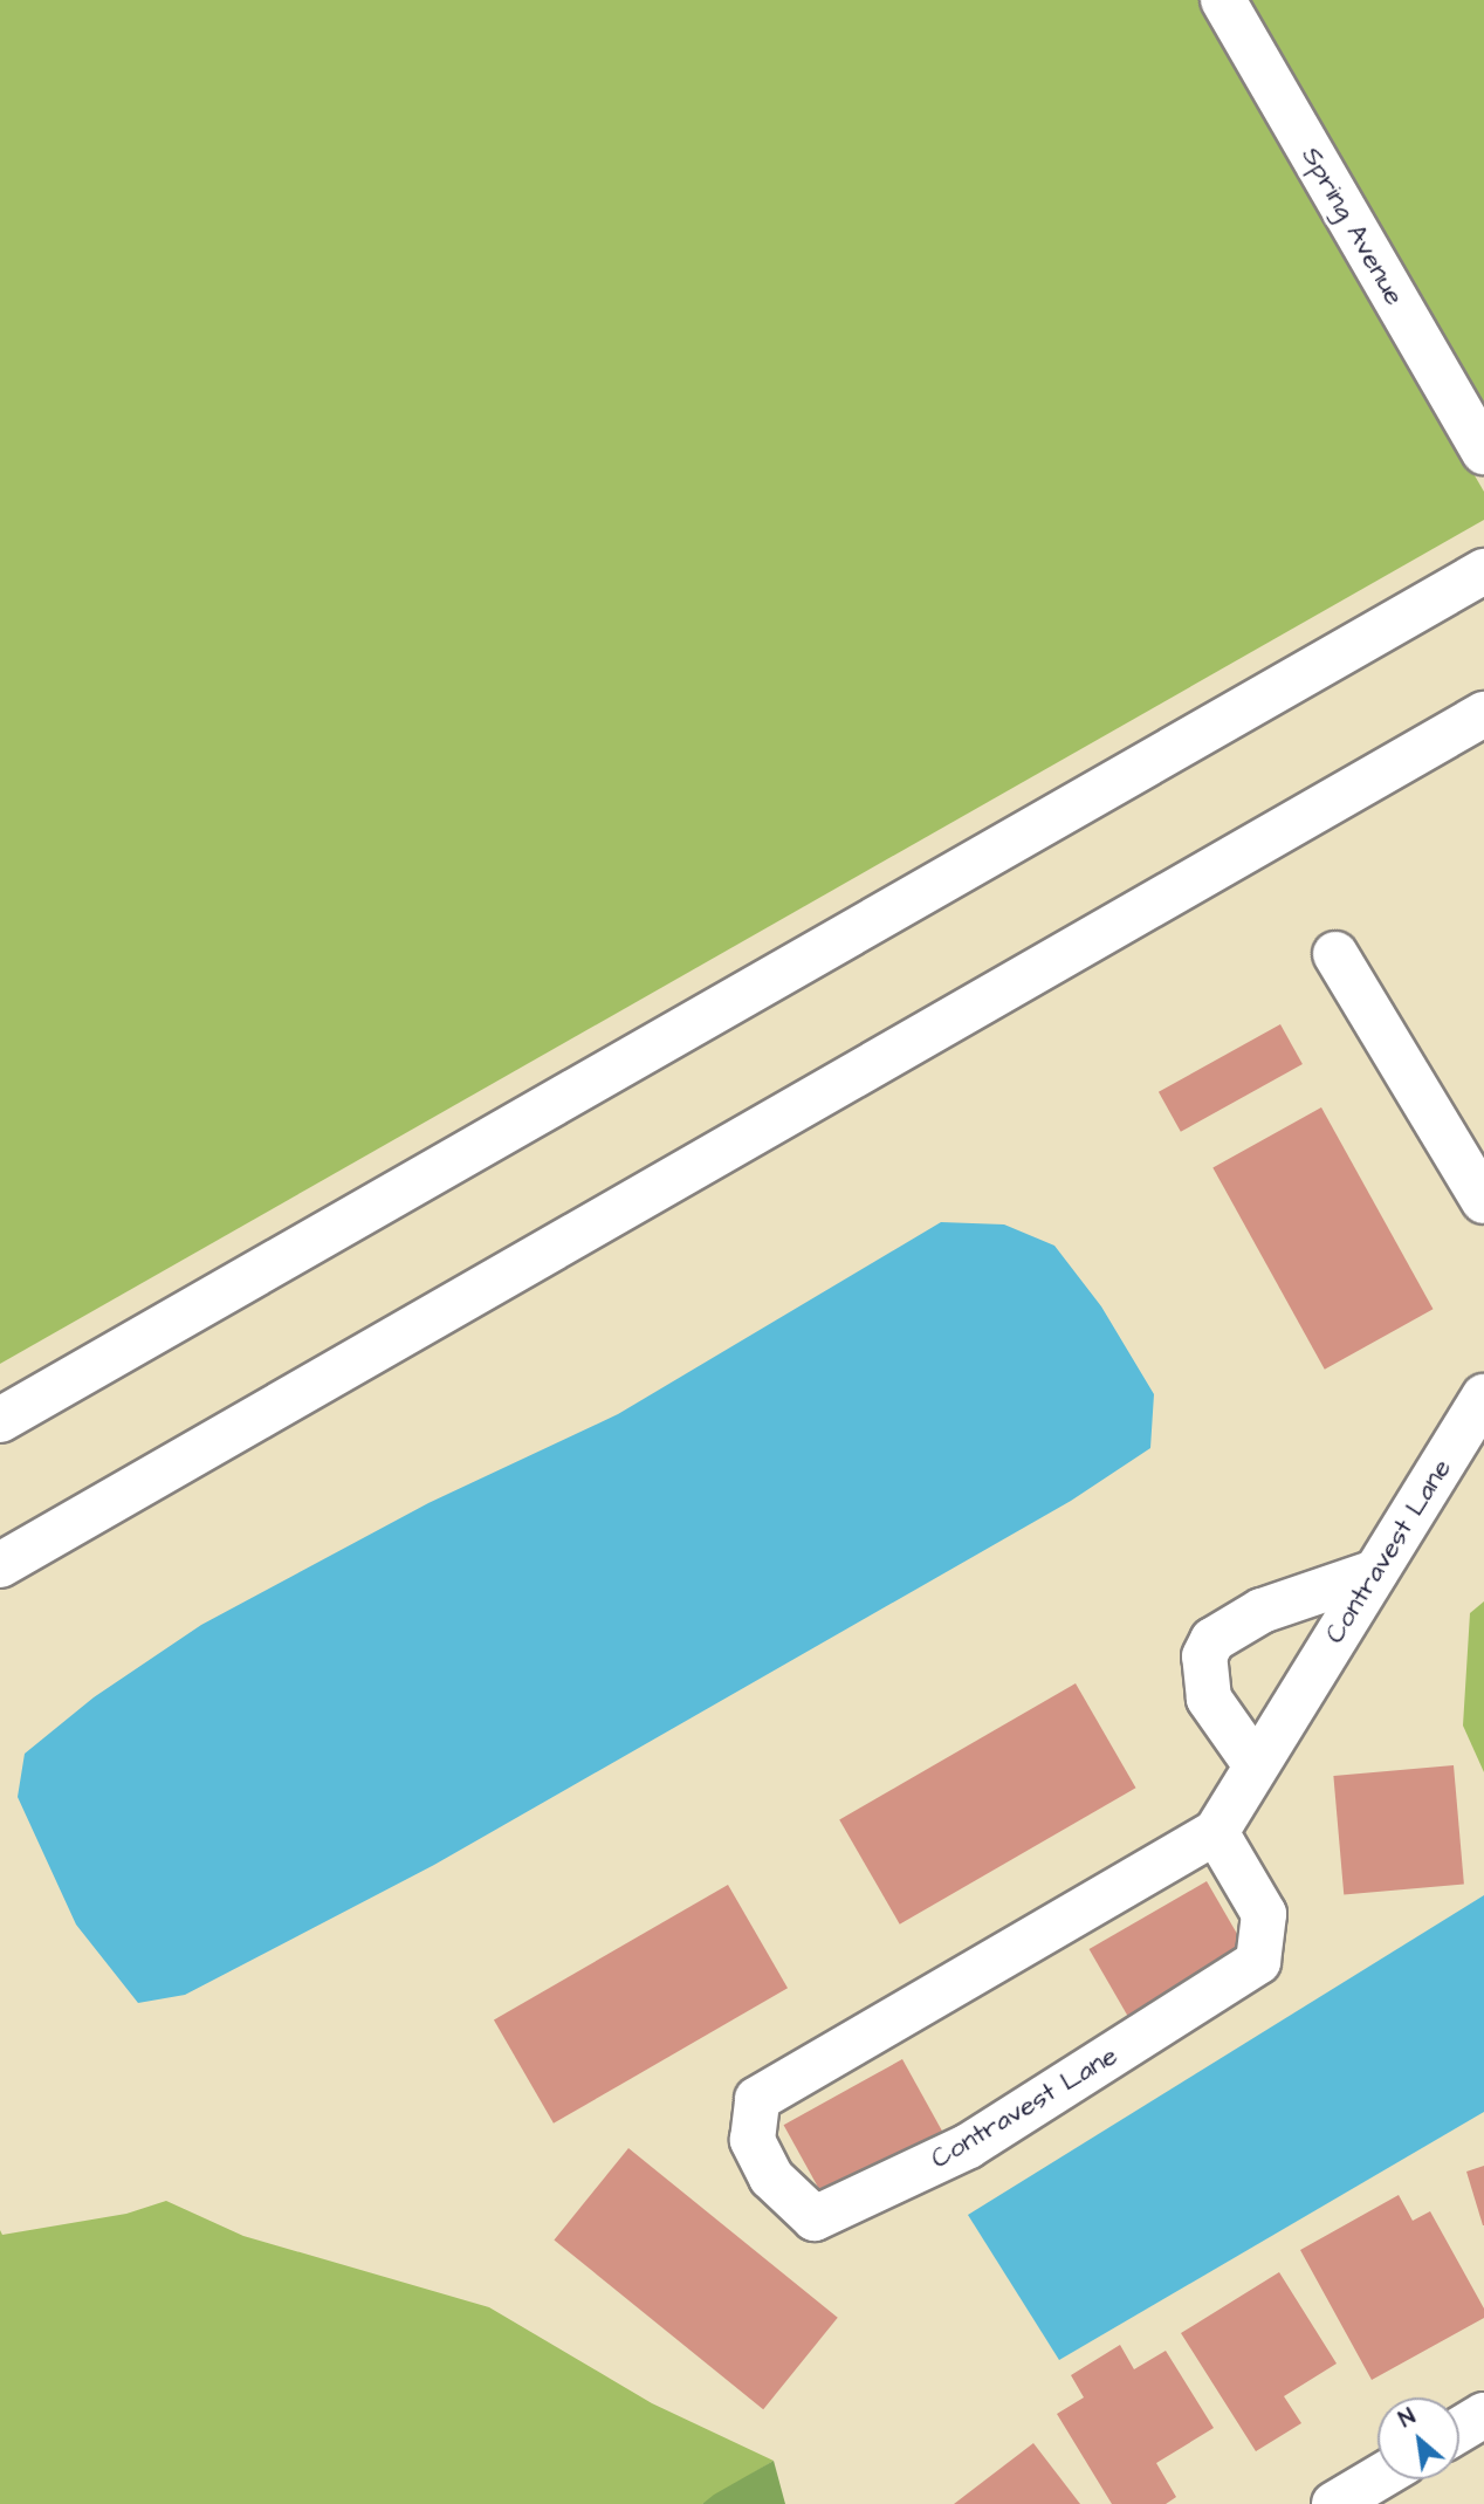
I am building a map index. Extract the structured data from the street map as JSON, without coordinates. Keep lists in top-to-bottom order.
{
  "streets": {
    "main road": ["Spring Avenue", "Contravest Lane"]
  },
  "north": "top left"
}
